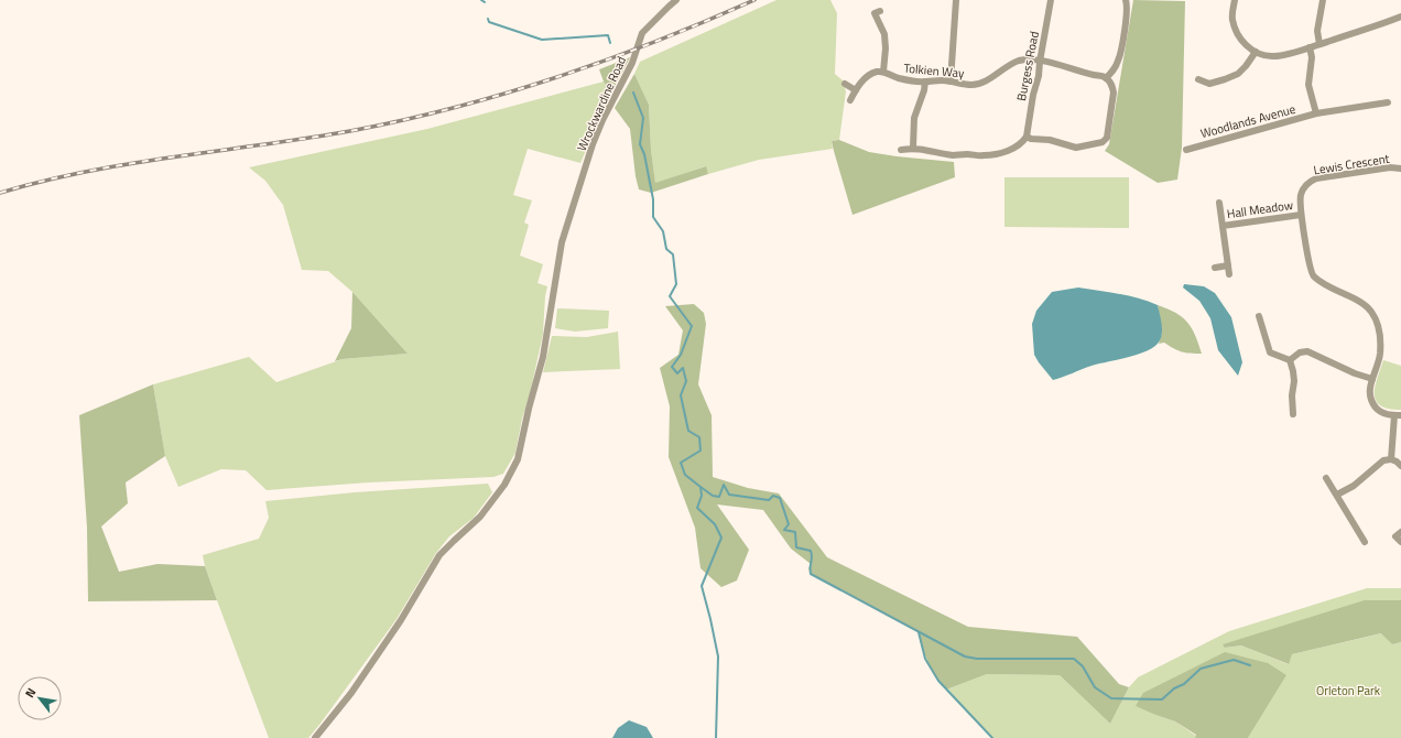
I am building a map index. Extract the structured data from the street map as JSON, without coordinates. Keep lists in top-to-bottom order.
{
  "streets": {
    "street": [
      "Burgess Road",
      "Tolkien Way",
      "Wrockwardine Road",
      "Woodlands Avenue",
      "Lewis Crescent",
      "Hall Meadow"
    ]
  },
  "crossings": [
    ["Burgess Road", "Tolkien Way"],
    ["Lewis Crescent", "Hall Meadow"]
  ],
  "parks": ["Orleton Park"],
  "north": "top left"
}
